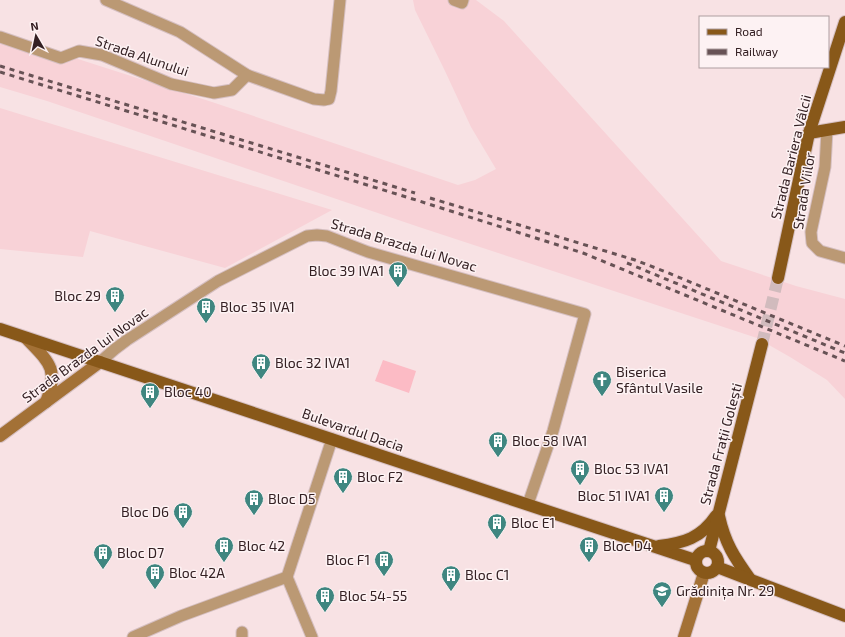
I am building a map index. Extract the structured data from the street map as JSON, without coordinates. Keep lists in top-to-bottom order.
{
  "streets": {
    "main road": ["Strada Bariera Vâlcii", "Bulevardul Dacia", "Strada Frații Golești"],
    "street": ["Strada Alunului", "Strada Viilor", "Strada Brazda lui Novac"]
  },
  "crossings": [
    ["Strada Brazda lui Novac", "Bulevardul Dacia"],
    ["Bulevardul Dacia", "Strada Frații Golești"]
  ],
  "places": {
    "building": [
      "Bloc 39 IVA1",
      "Bloc 29",
      "Bloc 35 IVA1",
      "Bloc 32 IVA1",
      "Bloc 40",
      "Bloc 58 IVA1",
      "Bloc 53 IVA1",
      "Bloc F2",
      "Bloc 51 IVA1",
      "Bloc D5",
      "Bloc D6",
      "Bloc E1",
      "Bloc 42",
      "Bloc D4",
      "Bloc D7",
      "Bloc F1",
      "Bloc 42A",
      "Bloc C1",
      "Bloc 54-55"
    ],
    "church": ["Biserica Sfântul Vasile"],
    "school or university": ["Grădinița Nr. 29"]
  },
  "legend": ["Road", "Railway"],
  "north": "top"
}
